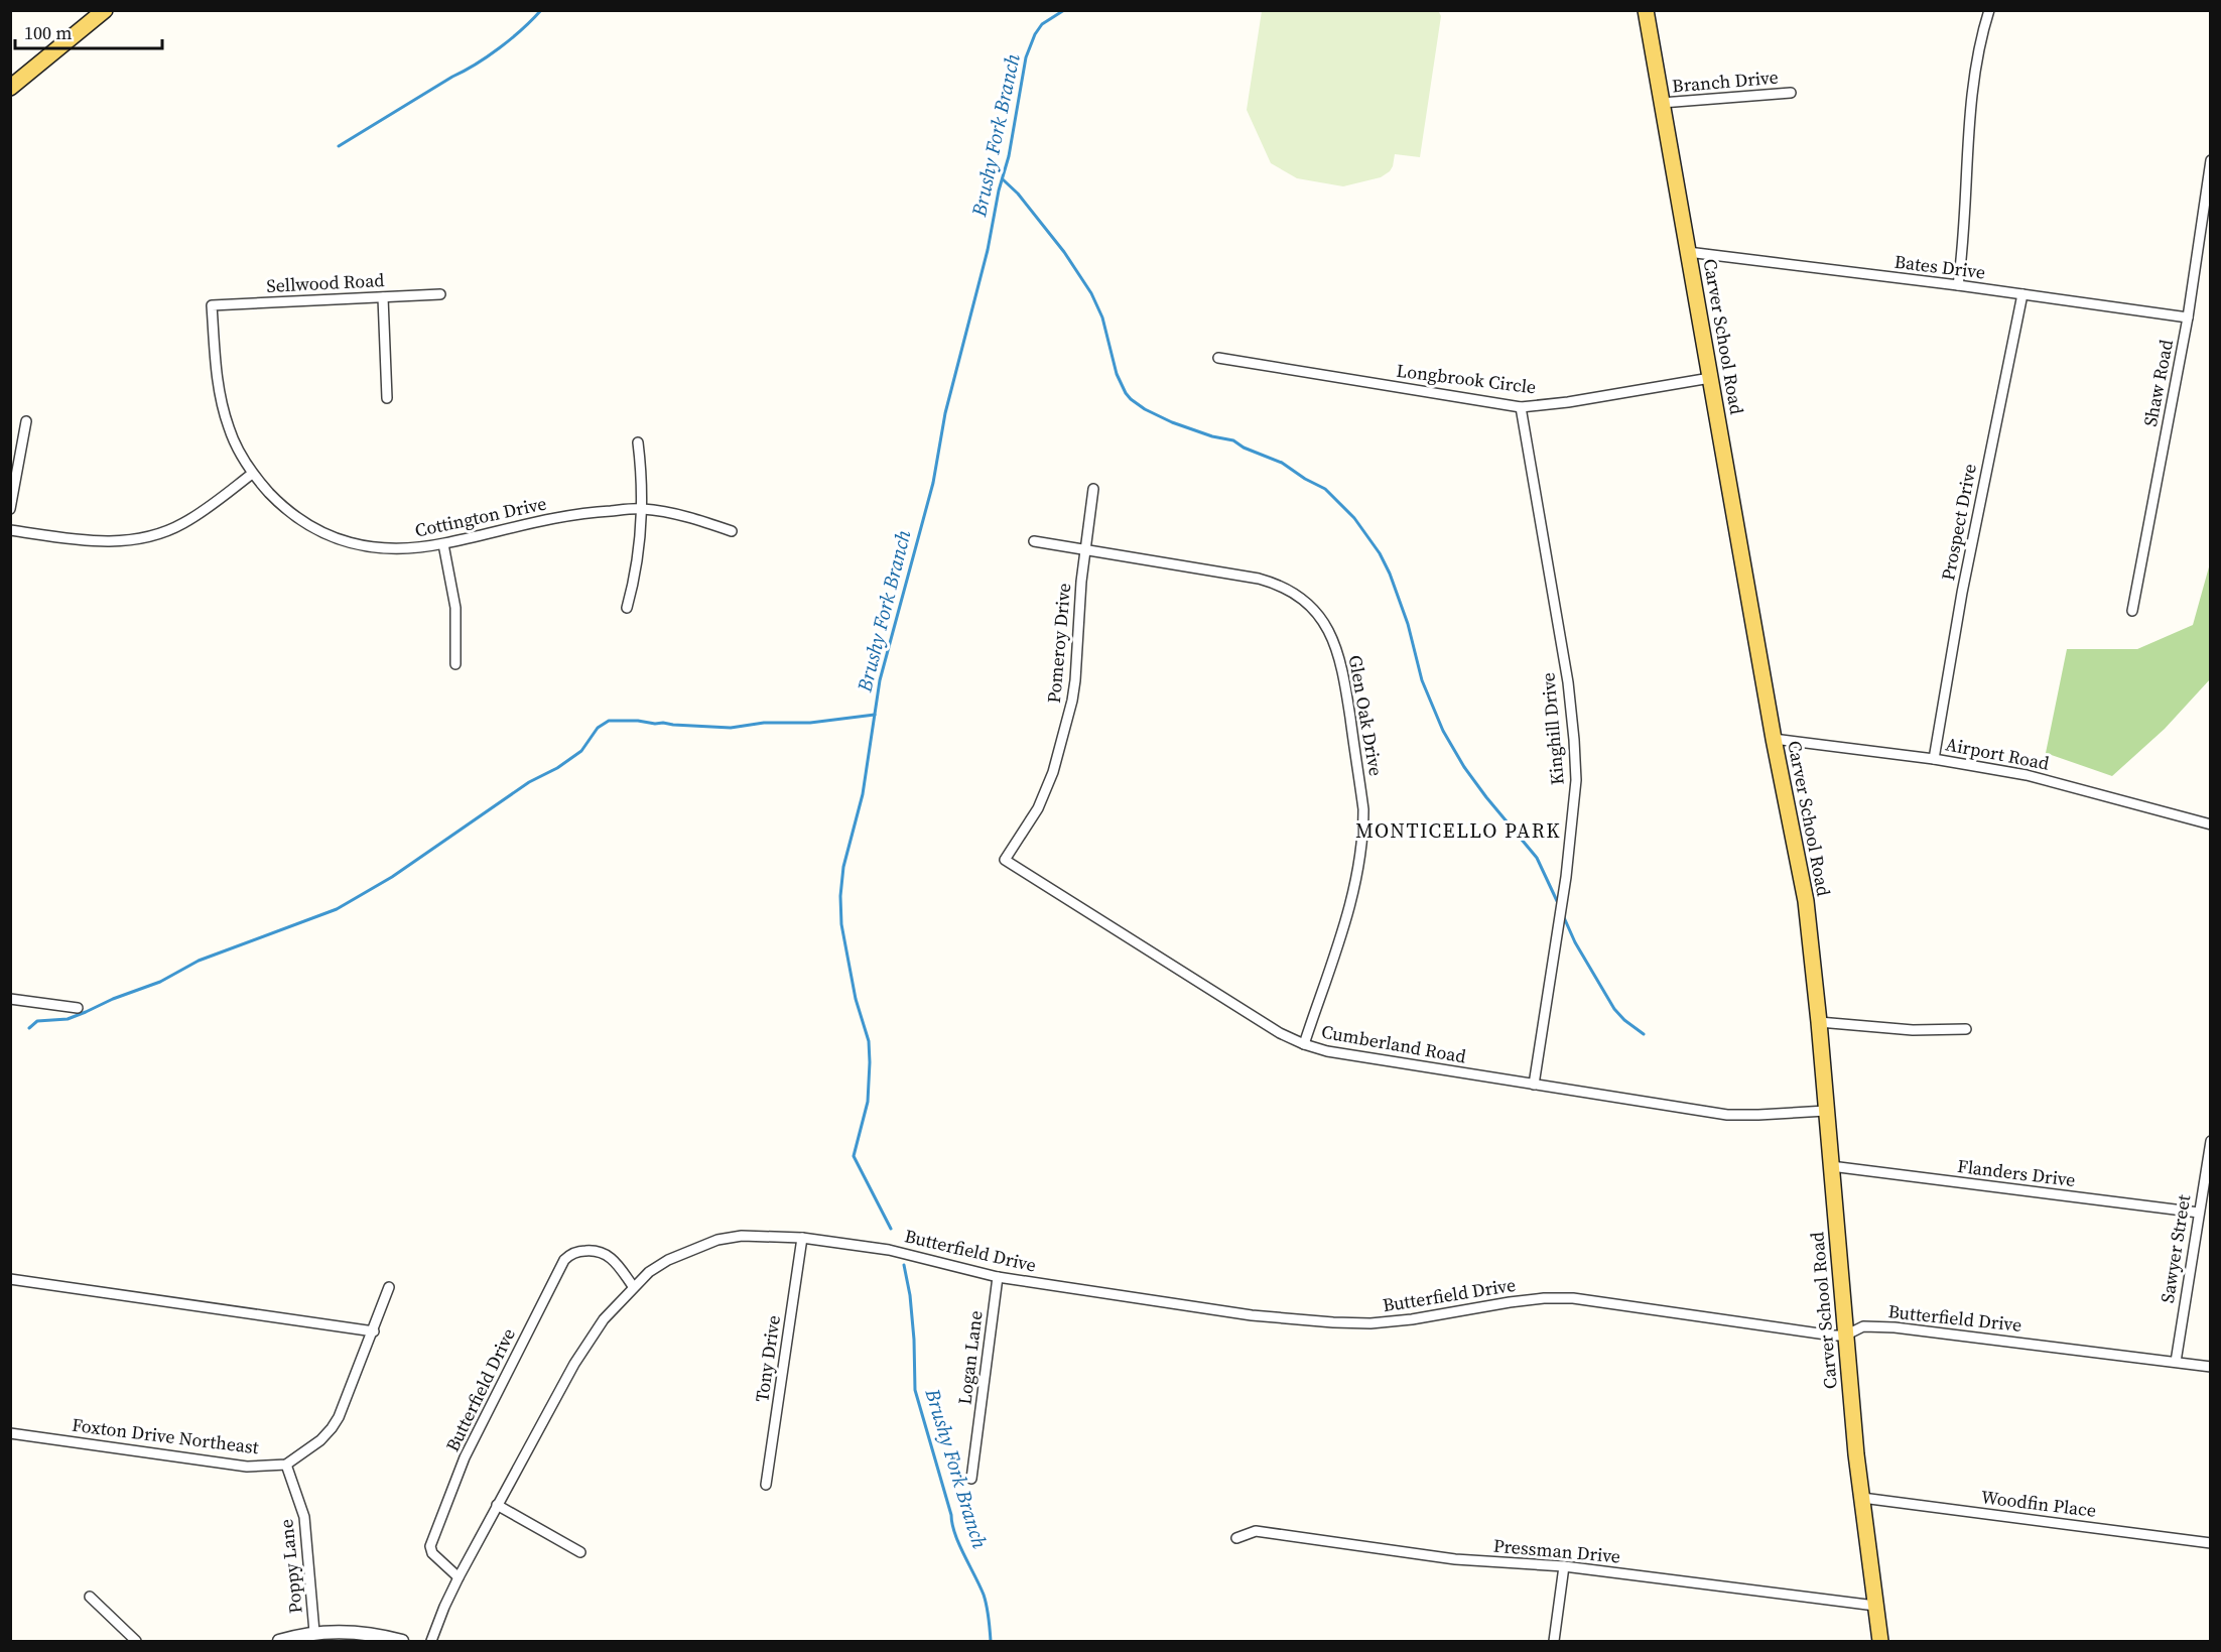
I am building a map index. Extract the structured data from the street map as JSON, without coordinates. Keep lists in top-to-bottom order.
{
  "streets": {
    "main road": ["Carver School Road"],
    "street": [
      "Branch Drive",
      "Bates Drive",
      "Sellwood Road",
      "Longbrook Circle",
      "Shaw Road",
      "Cottington Drive",
      "Prospect Drive",
      "Pomeroy Drive",
      "Glen Oak Drive",
      "Kinghill Drive",
      "Airport Road",
      "Cumberland Road",
      "Flanders Drive",
      "Sawyer Street",
      "Butterfield Drive",
      "Logan Lane",
      "Tony Drive",
      "Foxton Drive Northeast",
      "Woodfin Place",
      "Pressman Drive",
      "Poppy Lane"
    ]
  },
  "crossings": [
    ["Branch Drive", "Carver School Road"],
    ["Bates Drive", "Carver School Road"],
    ["Bates Drive", "Shaw Road"],
    ["Bates Drive", "Prospect Drive"],
    ["Sellwood Road", "Cottington Drive"],
    ["Carver School Road", "Longbrook Circle"],
    ["Carver School Road", "Airport Road"],
    ["Carver School Road", "Cumberland Road"],
    ["Carver School Road", "Flanders Drive"],
    ["Carver School Road", "Butterfield Drive"],
    ["Carver School Road", "Woodfin Place"],
    ["Carver School Road", "Pressman Drive"],
    ["Longbrook Circle", "Kinghill Drive"],
    ["Prospect Drive", "Airport Road"],
    ["Pomeroy Drive", "Glen Oak Drive"],
    ["Pomeroy Drive", "Cumberland Road"],
    ["Glen Oak Drive", "Cumberland Road"],
    ["Kinghill Drive", "Cumberland Road"],
    ["Flanders Drive", "Sawyer Street"],
    ["Sawyer Street", "Butterfield Drive"],
    ["Butterfield Drive", "Logan Lane"],
    ["Butterfield Drive", "Tony Drive"],
    ["Foxton Drive Northeast", "Poppy Lane"]
  ],
  "districts": ["MONTICELLO PARK"],
  "water": ["Brushy Fork Branch"],
  "scale_bar": "100 m"
}
